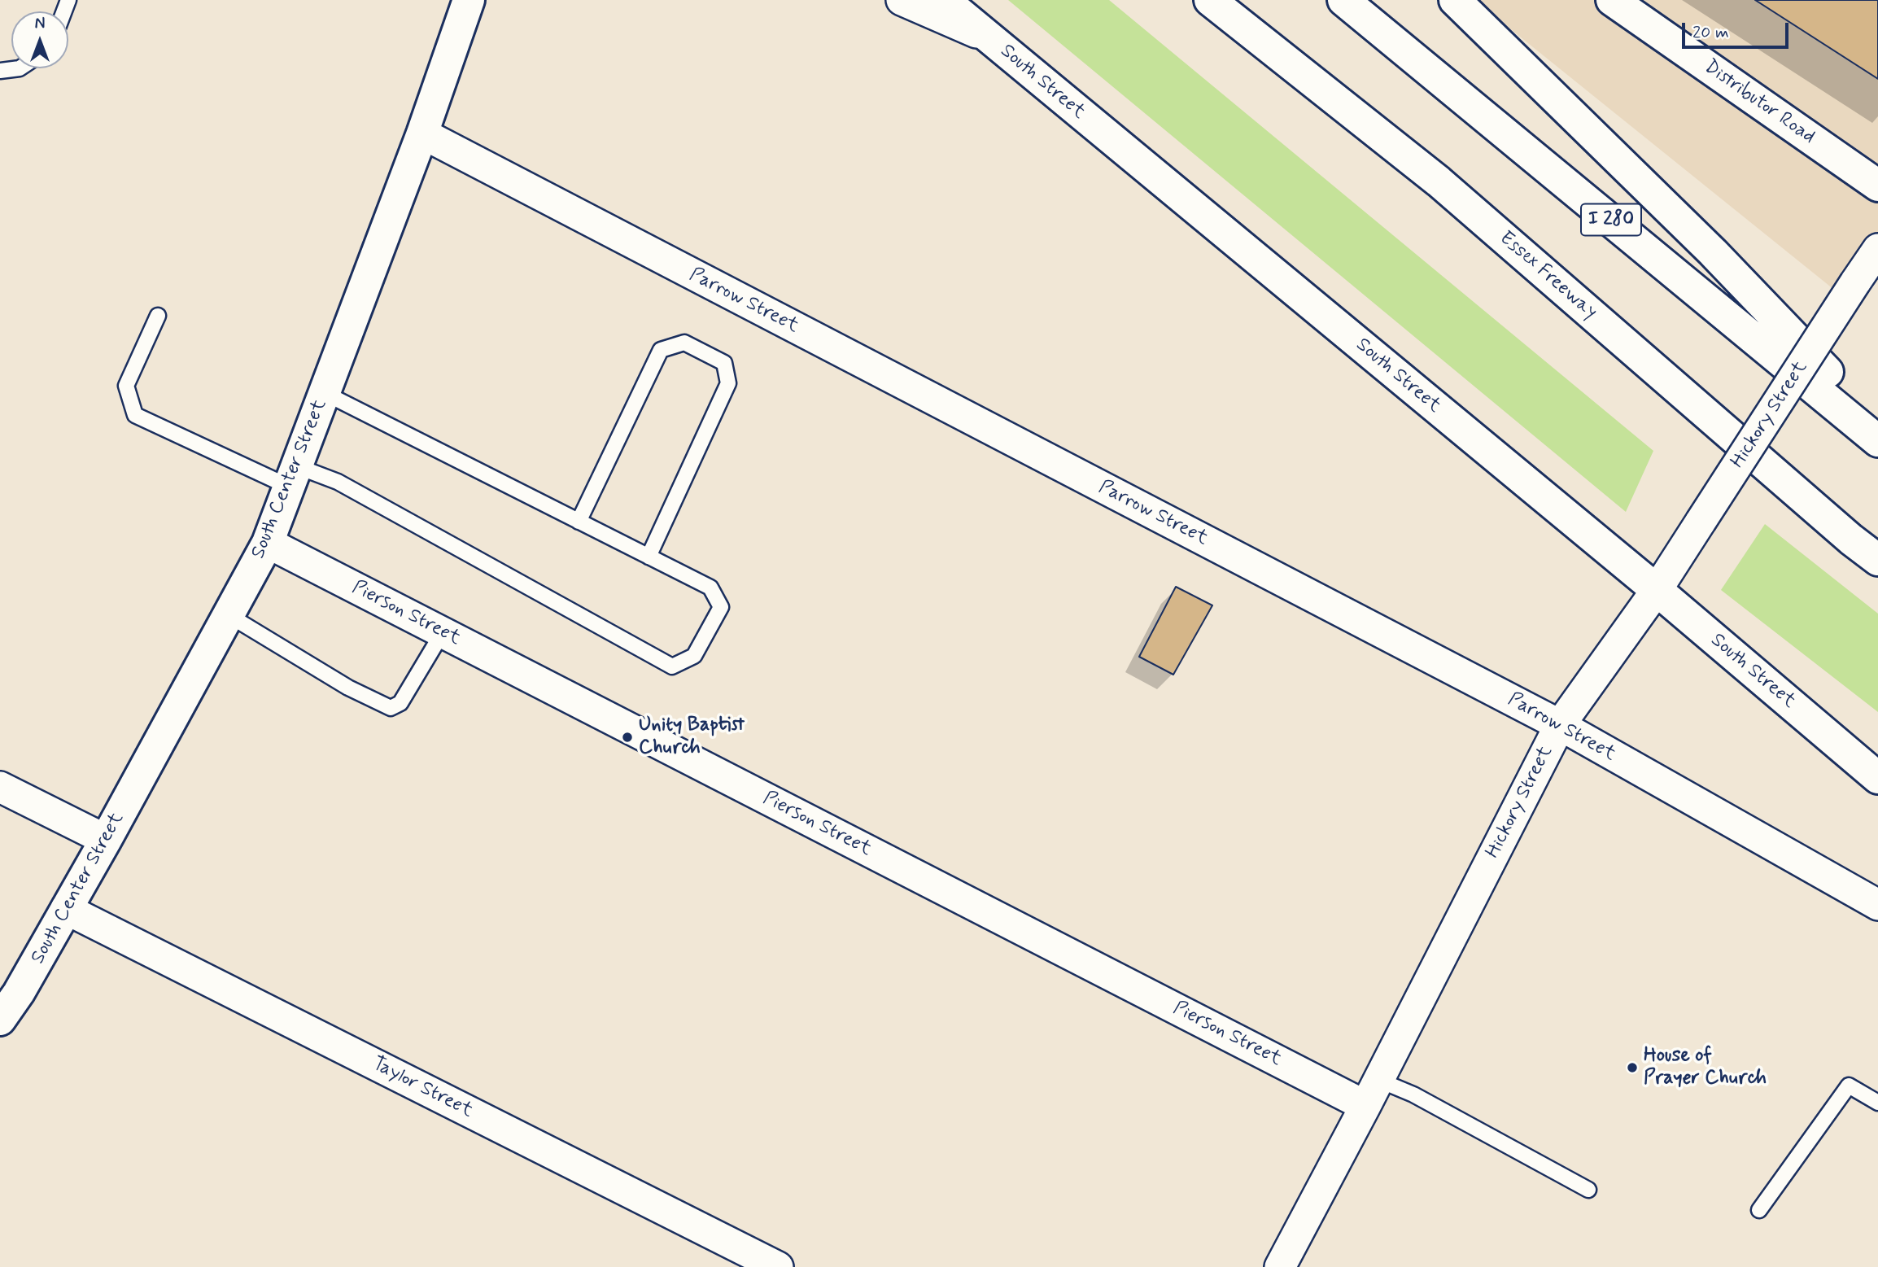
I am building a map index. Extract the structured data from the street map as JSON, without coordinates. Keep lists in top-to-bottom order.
{
  "streets": {
    "main road": [
      "South Street",
      "Distributor Road",
      "I 280",
      "Essex Freeway",
      "South Center Street"
    ],
    "street": [
      "Parrow Street",
      "Hickory Street",
      "Pierson Street",
      "Taylor Street"
    ]
  },
  "crossings": [
    ["South Street", "Hickory Street"],
    ["Parrow Street", "Hickory Street"],
    ["Parrow Street", "South Center Street"],
    ["Hickory Street", "Pierson Street"],
    ["South Center Street", "Pierson Street"],
    ["South Center Street", "Taylor Street"]
  ],
  "places": ["Unity Baptist Church", "House of Prayer Church"],
  "scale_bar": "20 m",
  "north": "top"
}
